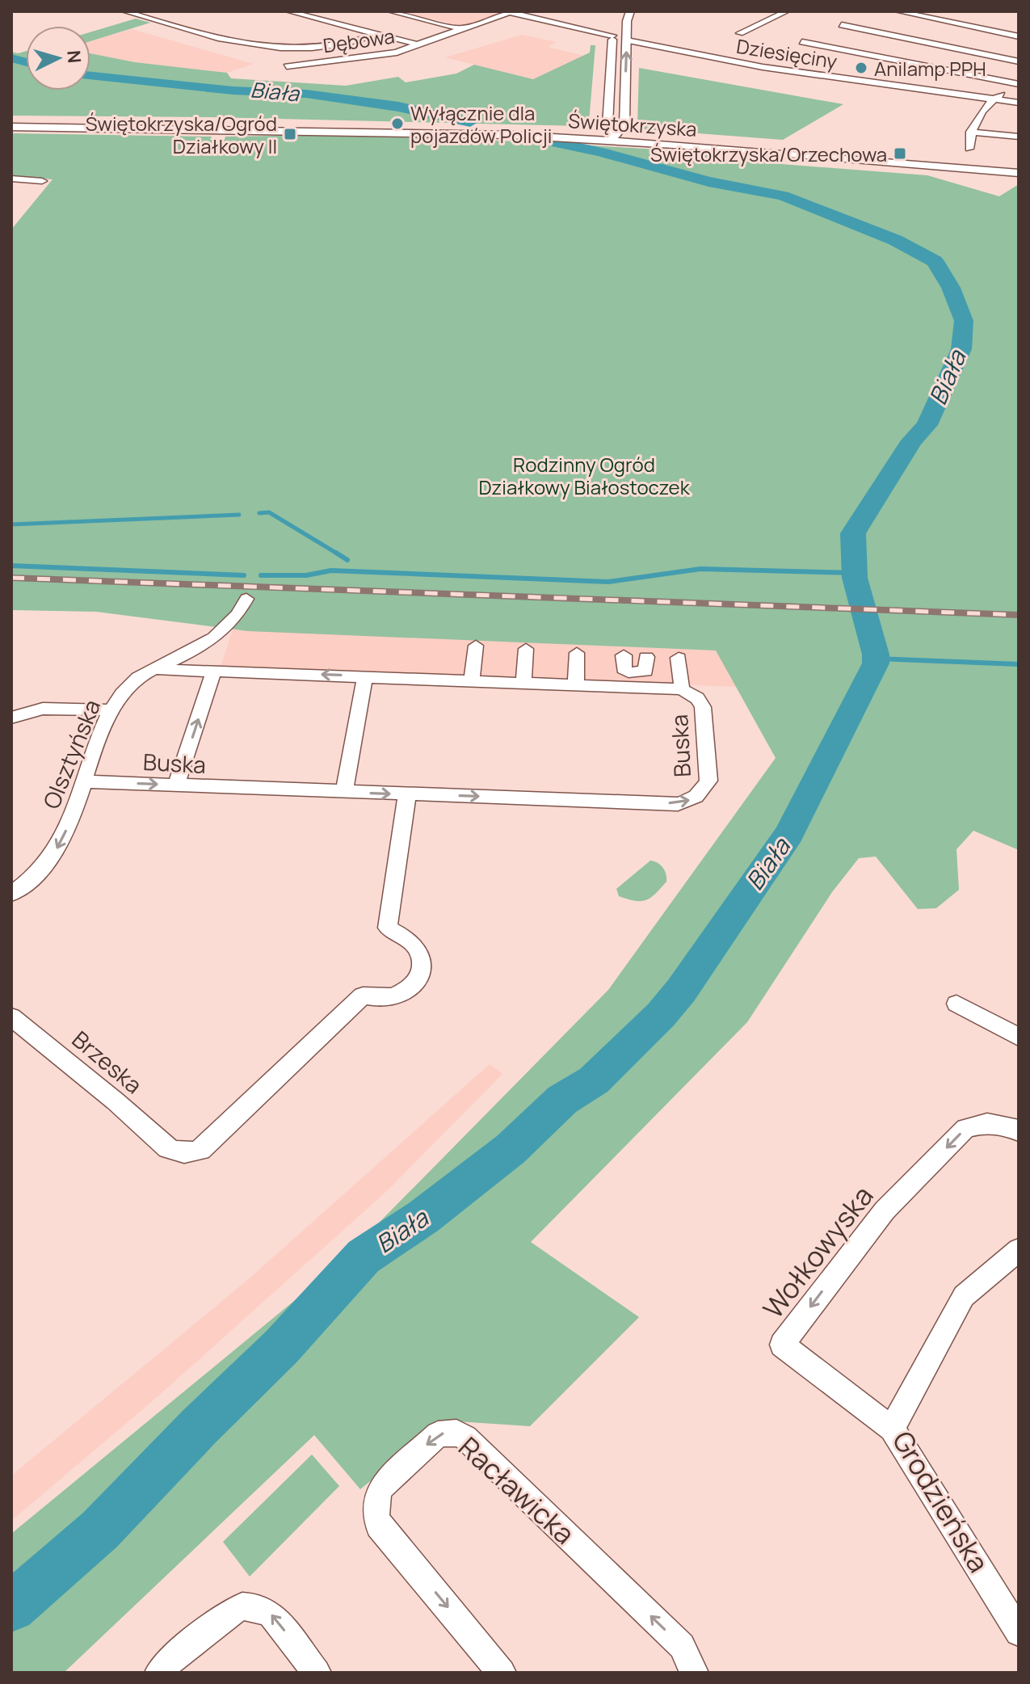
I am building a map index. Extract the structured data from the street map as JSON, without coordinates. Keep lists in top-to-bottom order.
{
  "streets": {
    "main road": ["Świętokrzyska"],
    "street": [
      "Dębowa",
      "Dziesięciny",
      "Buska",
      "Olsztyńska",
      "Brzeska",
      "Wołkowyska",
      "Racławicka",
      "Grodzieńska"
    ]
  },
  "crossings": [
    ["Buska", "Olsztyńska"],
    ["Buska", "Brzeska"],
    ["Wołkowyska", "Grodzieńska"]
  ],
  "water": ["Biała"],
  "parks": ["Rodzinny Ogród Działkowy Białostoczek"],
  "places": {
    "other": ["Anilamp PPH", "Wyłącznie dla pojazdów Policji"],
    "transit": ["Świętokrzyska/Ogród Działkowy II", "Świętokrzyska/Orzechowa"]
  },
  "north": "right"
}
